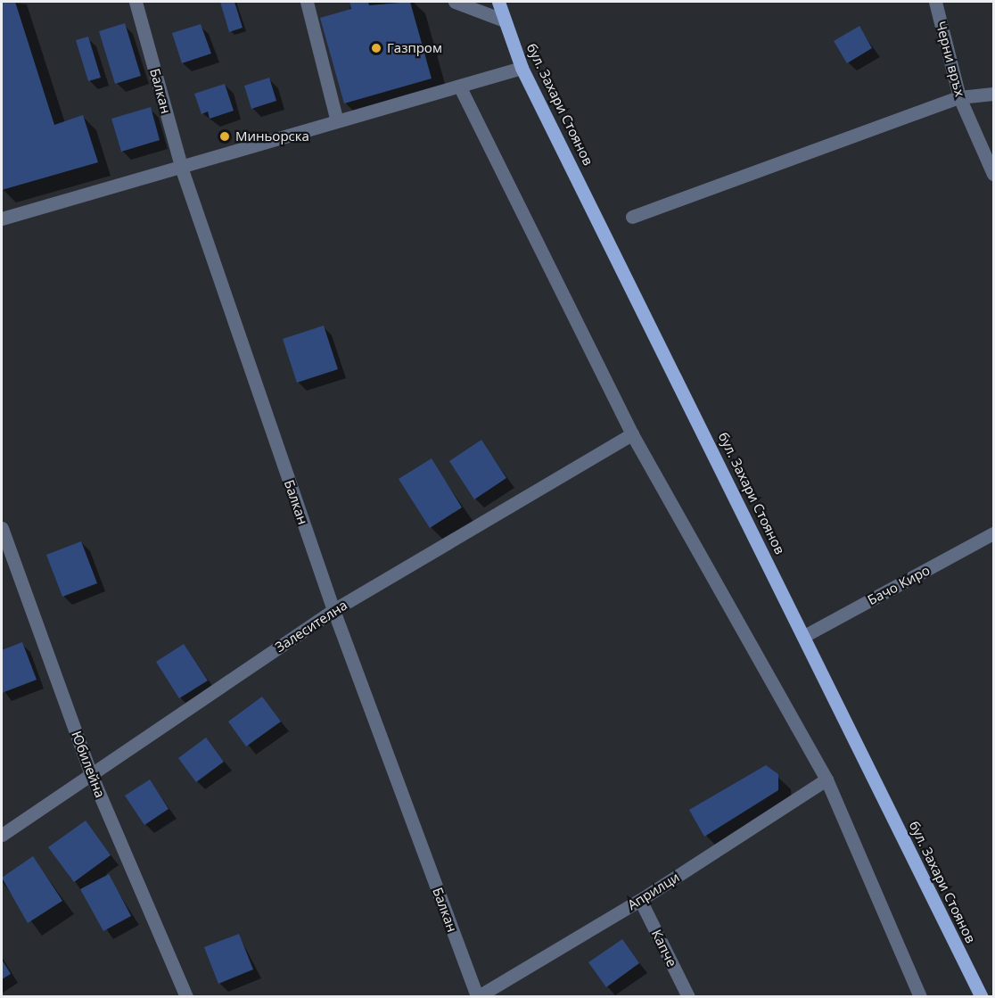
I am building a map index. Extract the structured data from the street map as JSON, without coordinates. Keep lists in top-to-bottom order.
{
  "streets": {
    "main road": ["бул. Захари Стоянов"],
    "street": [
      "Черни връх",
      "Балкан",
      "Бачо Киро",
      "Залесителна",
      "Юбилейна",
      "Априлци",
      "Капче"
    ]
  },
  "crossings": [
    ["Балкан", "Залесителна"],
    ["Балкан", "Априлци"],
    ["бул. Захари Стоянов", "Бачо Киро"],
    ["Залесителна", "Юбилейна"],
    ["Априлци", "Капче"]
  ],
  "places": ["Газпром", "Миньорска"]
}
